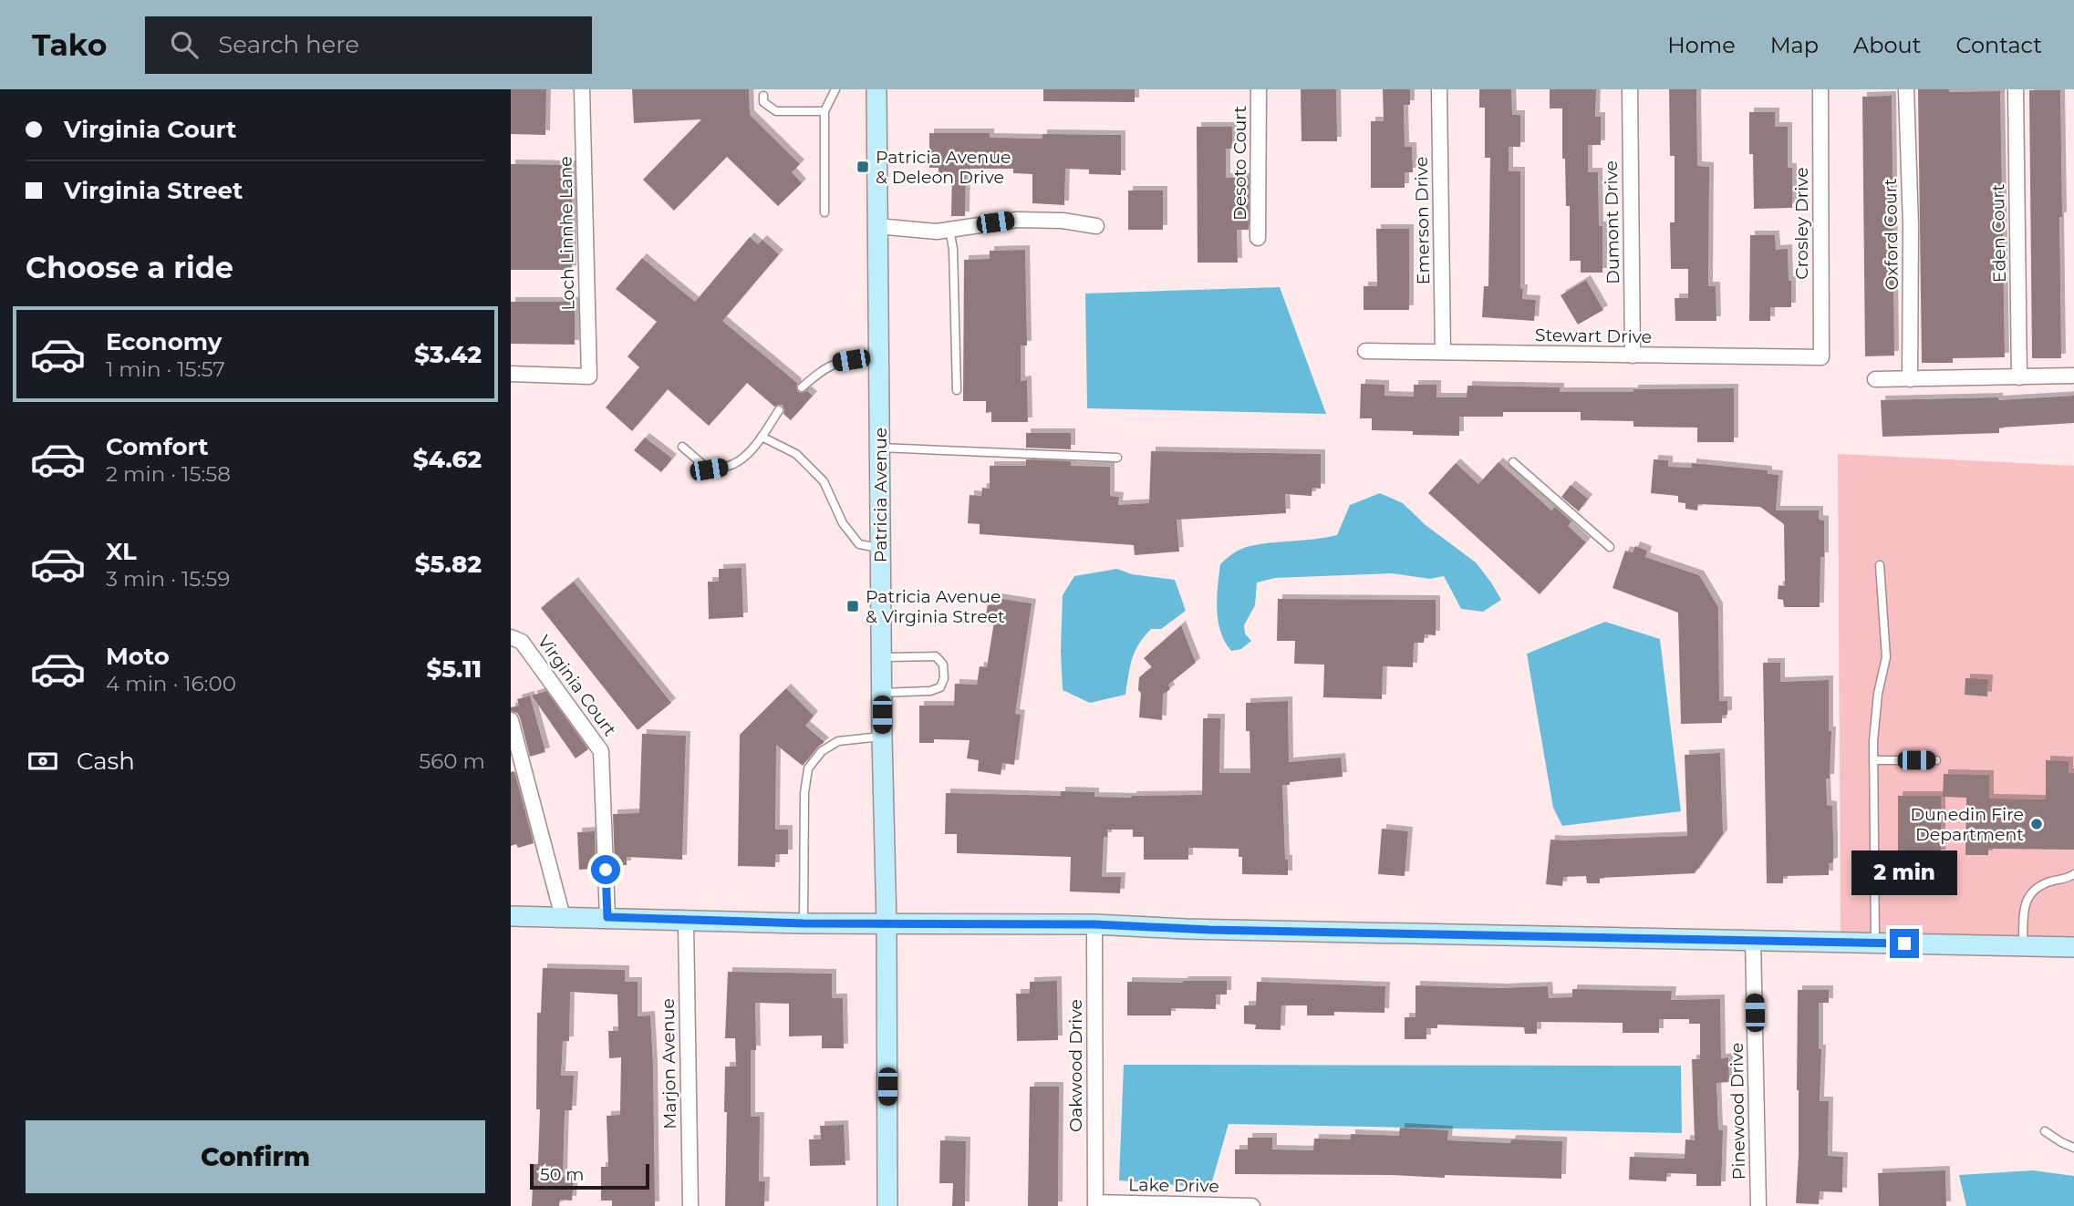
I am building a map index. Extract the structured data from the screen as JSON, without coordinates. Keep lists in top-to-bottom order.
{
  "streets": {
    "street": [
      "Desoto Court",
      "Emerson Drive",
      "Dumont Drive",
      "Crosley Drive",
      "Loch Linnhe Lane",
      "Eden Court",
      "Oxford Court",
      "Stewart Drive",
      "Patricia Avenue",
      "Virginia Court",
      "Marjon Avenue",
      "Oakwood Drive",
      "Pinewood Drive",
      "Lake Drive"
    ]
  },
  "crossings": [
    ["Emerson Drive", "Stewart Drive"],
    ["Dumont Drive", "Stewart Drive"],
    ["Crosley Drive", "Stewart Drive"],
    ["Oakwood Drive", "Lake Drive"]
  ],
  "places": {
    "transit": ["Patricia Avenue & Deleon Drive", "Patricia Avenue & Virginia Street"],
    "other": ["Dunedin Fire Department"]
  },
  "scale_bar": "50 m",
  "page": {
    "header": "Tako",
    "search": "Search here",
    "nav": [
      "Home",
      "Map",
      "About",
      "Contact"
    ],
    "banner": ["Virginia Court", "Virginia Street"],
    "heading": "Choose a ride",
    "list": [
      {
        "name": "Economy",
        "note": "1 min · 15:57",
        "value": "$3.42"
      },
      {
        "name": "Comfort",
        "note": "2 min · 15:58",
        "value": "$4.62"
      },
      {
        "name": "XL",
        "note": "3 min · 15:59",
        "value": "$5.82"
      },
      {
        "name": "Moto",
        "note": "4 min · 16:00",
        "value": "$5.11"
      }
    ],
    "pay": ["Cash", "560 m"],
    "bubble": "2 min",
    "buttons": "Confirm",
    "scale": "50 m"
  }
}
